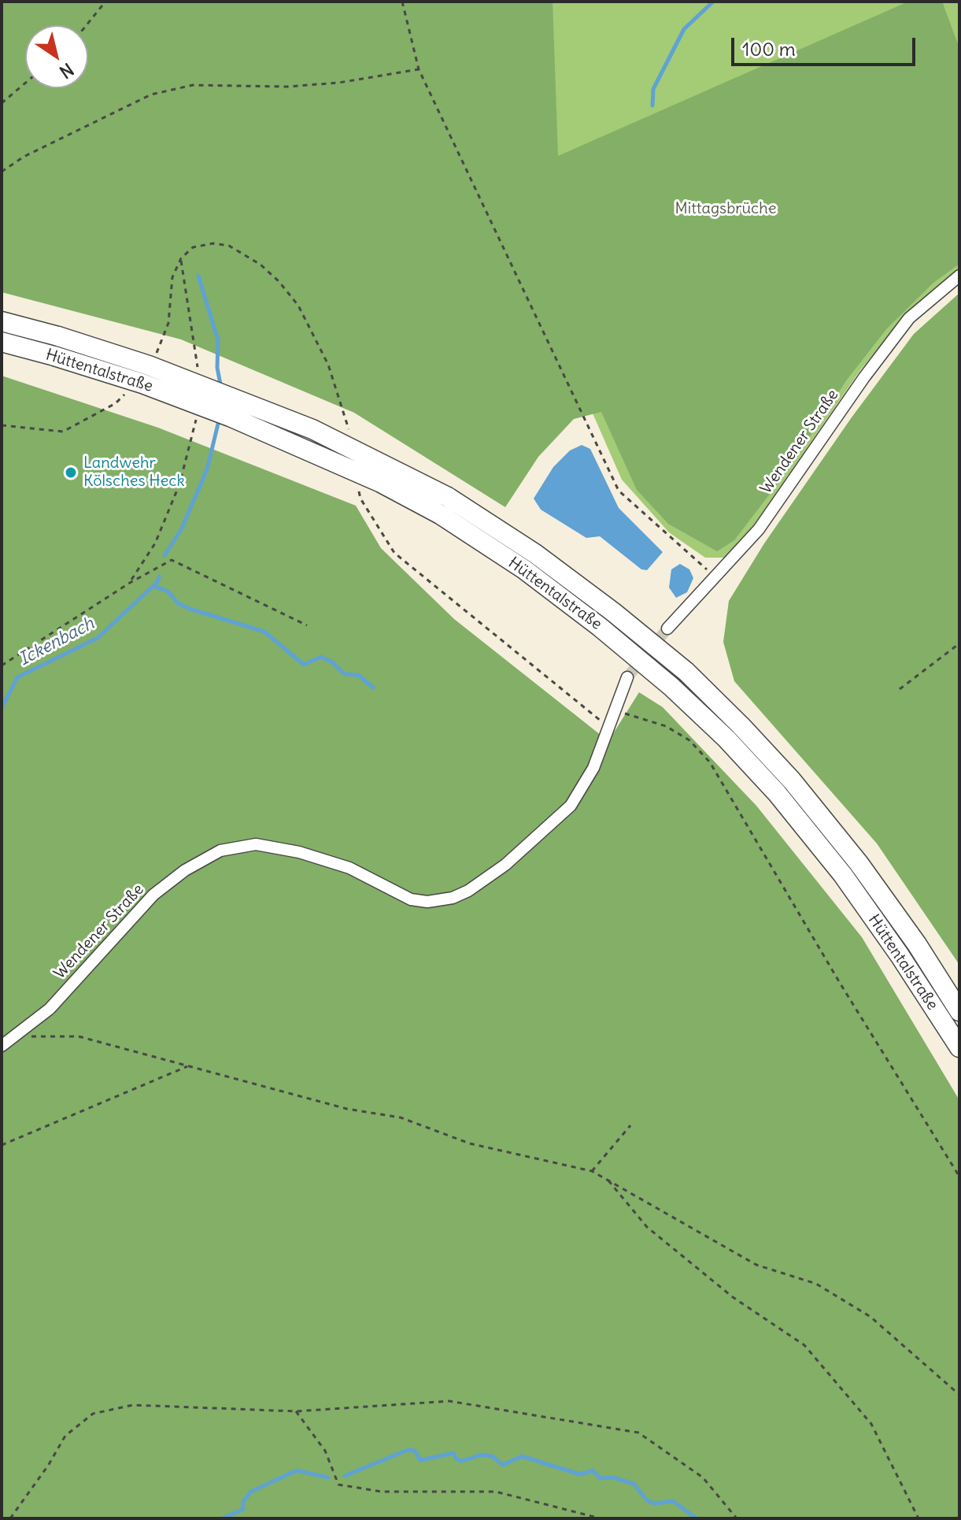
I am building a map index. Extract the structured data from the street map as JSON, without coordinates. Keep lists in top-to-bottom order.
{
  "streets": {
    "highway": ["Hüttentalstraße"],
    "street": ["Wendener Straße"]
  },
  "water": ["Ickenbach"],
  "parks": ["Mittagsbrüche"],
  "places": ["Landwehr Kölsches Heck"],
  "scale_bar": "100 m",
  "north": "bottom right"
}
